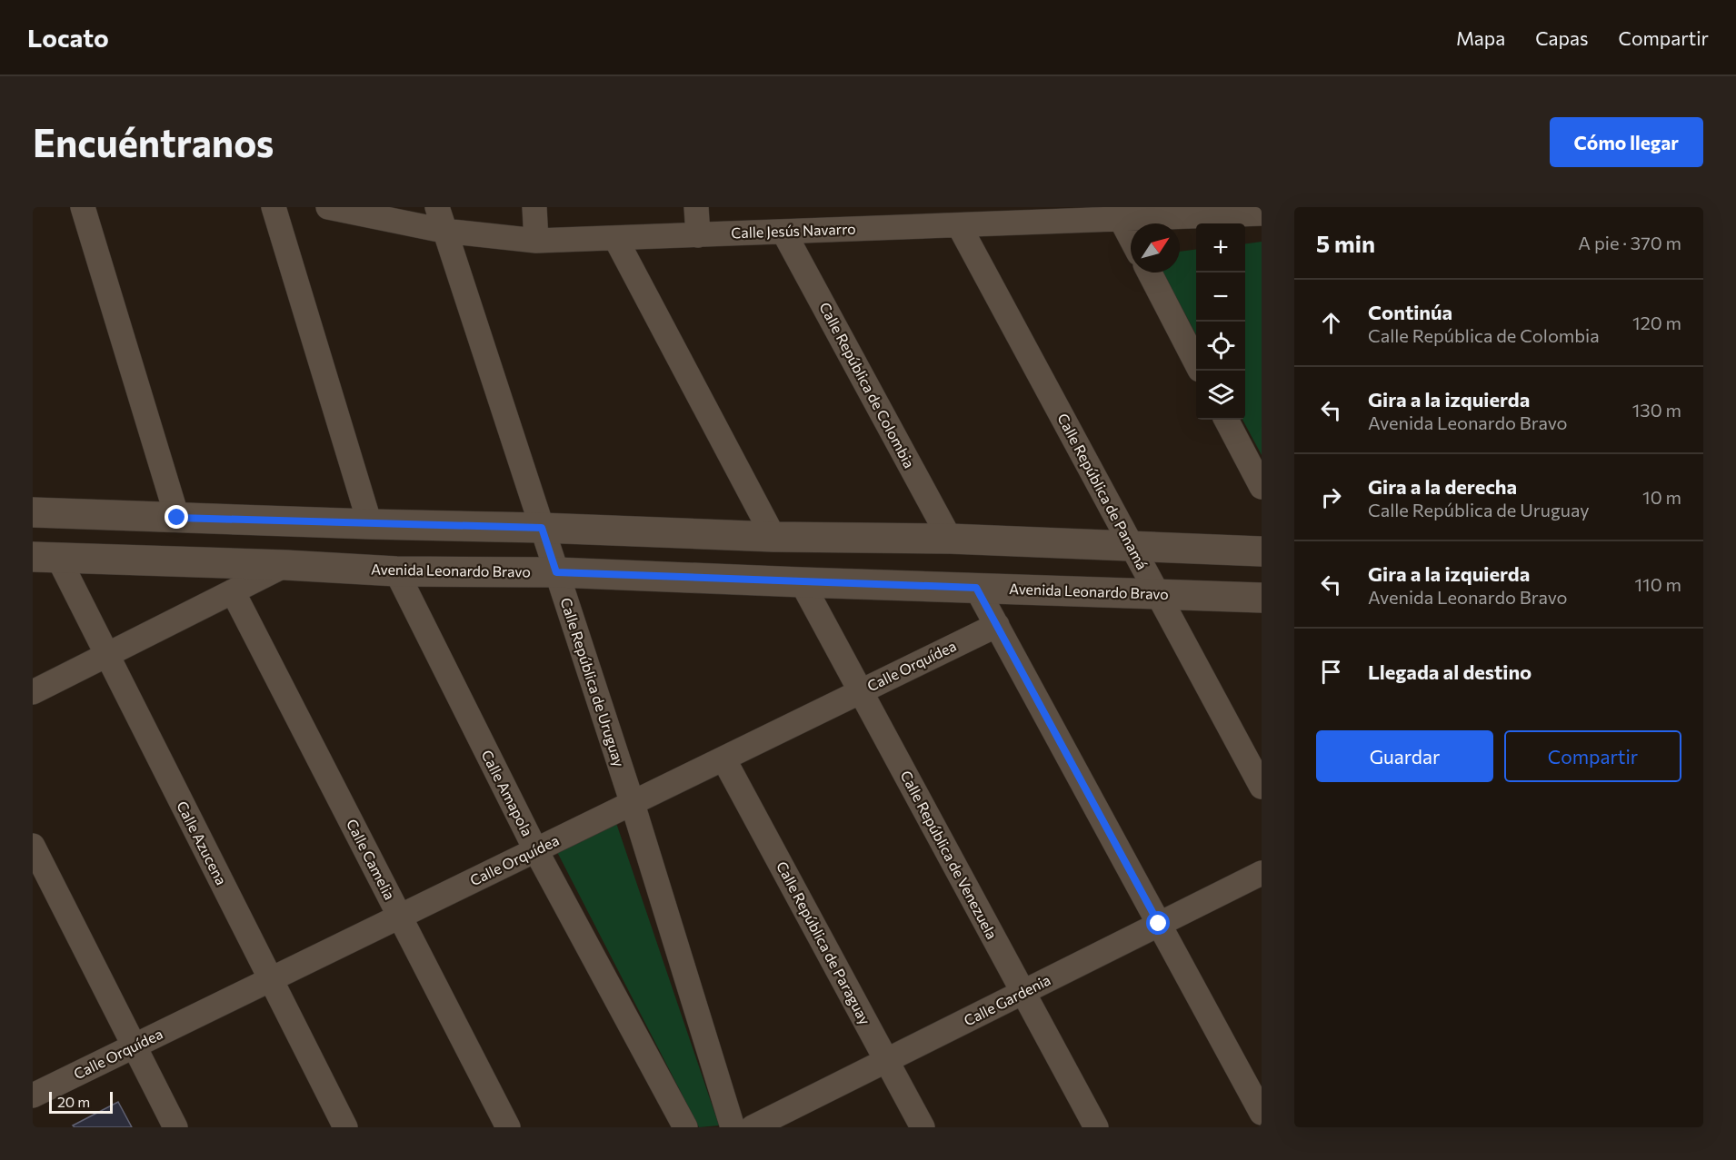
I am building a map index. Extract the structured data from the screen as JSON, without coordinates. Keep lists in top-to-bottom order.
{
  "streets": {
    "street": [
      "Calle Jesús Navarro",
      "Calle República de Colombia",
      "Calle República de Panamá",
      "Avenida Leonardo Bravo",
      "Calle Orquídea",
      "Calle República de Uruguay",
      "Calle Amapola",
      "Calle Azucena",
      "Calle República de Venezuela",
      "Calle Camelia",
      "Calle República de Paraguay",
      "Calle Gardenia"
    ]
  },
  "crossings": [
    ["Calle Jesús Navarro", "Calle República de Colombia"],
    ["Calle Jesús Navarro", "Calle República de Panamá"],
    ["Calle Jesús Navarro", "Calle República de Uruguay"],
    ["Calle República de Panamá", "Avenida Leonardo Bravo"],
    ["Avenida Leonardo Bravo", "Calle República de Uruguay"],
    ["Avenida Leonardo Bravo", "Calle Amapola"],
    ["Avenida Leonardo Bravo", "Calle Azucena"],
    ["Avenida Leonardo Bravo", "Calle República de Venezuela"],
    ["Calle Orquídea", "Calle República de Uruguay"],
    ["Calle Orquídea", "Calle Amapola"],
    ["Calle Orquídea", "Calle Azucena"],
    ["Calle Orquídea", "Calle República de Venezuela"],
    ["Calle Orquídea", "Calle Camelia"],
    ["Calle Orquídea", "Calle República de Paraguay"],
    ["Calle República de Venezuela", "Calle Gardenia"],
    ["Calle República de Paraguay", "Calle Gardenia"]
  ],
  "scale_bar": "20 m",
  "north": "top right",
  "page": {
    "header": "Locato",
    "nav": ["Mapa", "Capas", "Compartir"],
    "buttons": [
      "Cómo llegar",
      ["Guardar", "Compartir"]
    ],
    "title": "Encuéntranos",
    "heading": ["5 min", "A pie · 370 m"],
    "map_buttons": ["+", "−"],
    "list": [
      ["Continúa", "Calle República de Colombia", "120 m"],
      ["Gira a la izquierda", "Avenida Leonardo Bravo", "130 m"],
      ["Gira a la derecha", "Calle República de Uruguay", "10 m"],
      ["Gira a la izquierda", "Avenida Leonardo Bravo", "110 m"],
      "Llegada al destino"
    ],
    "scale": "20 m"
  }
}
